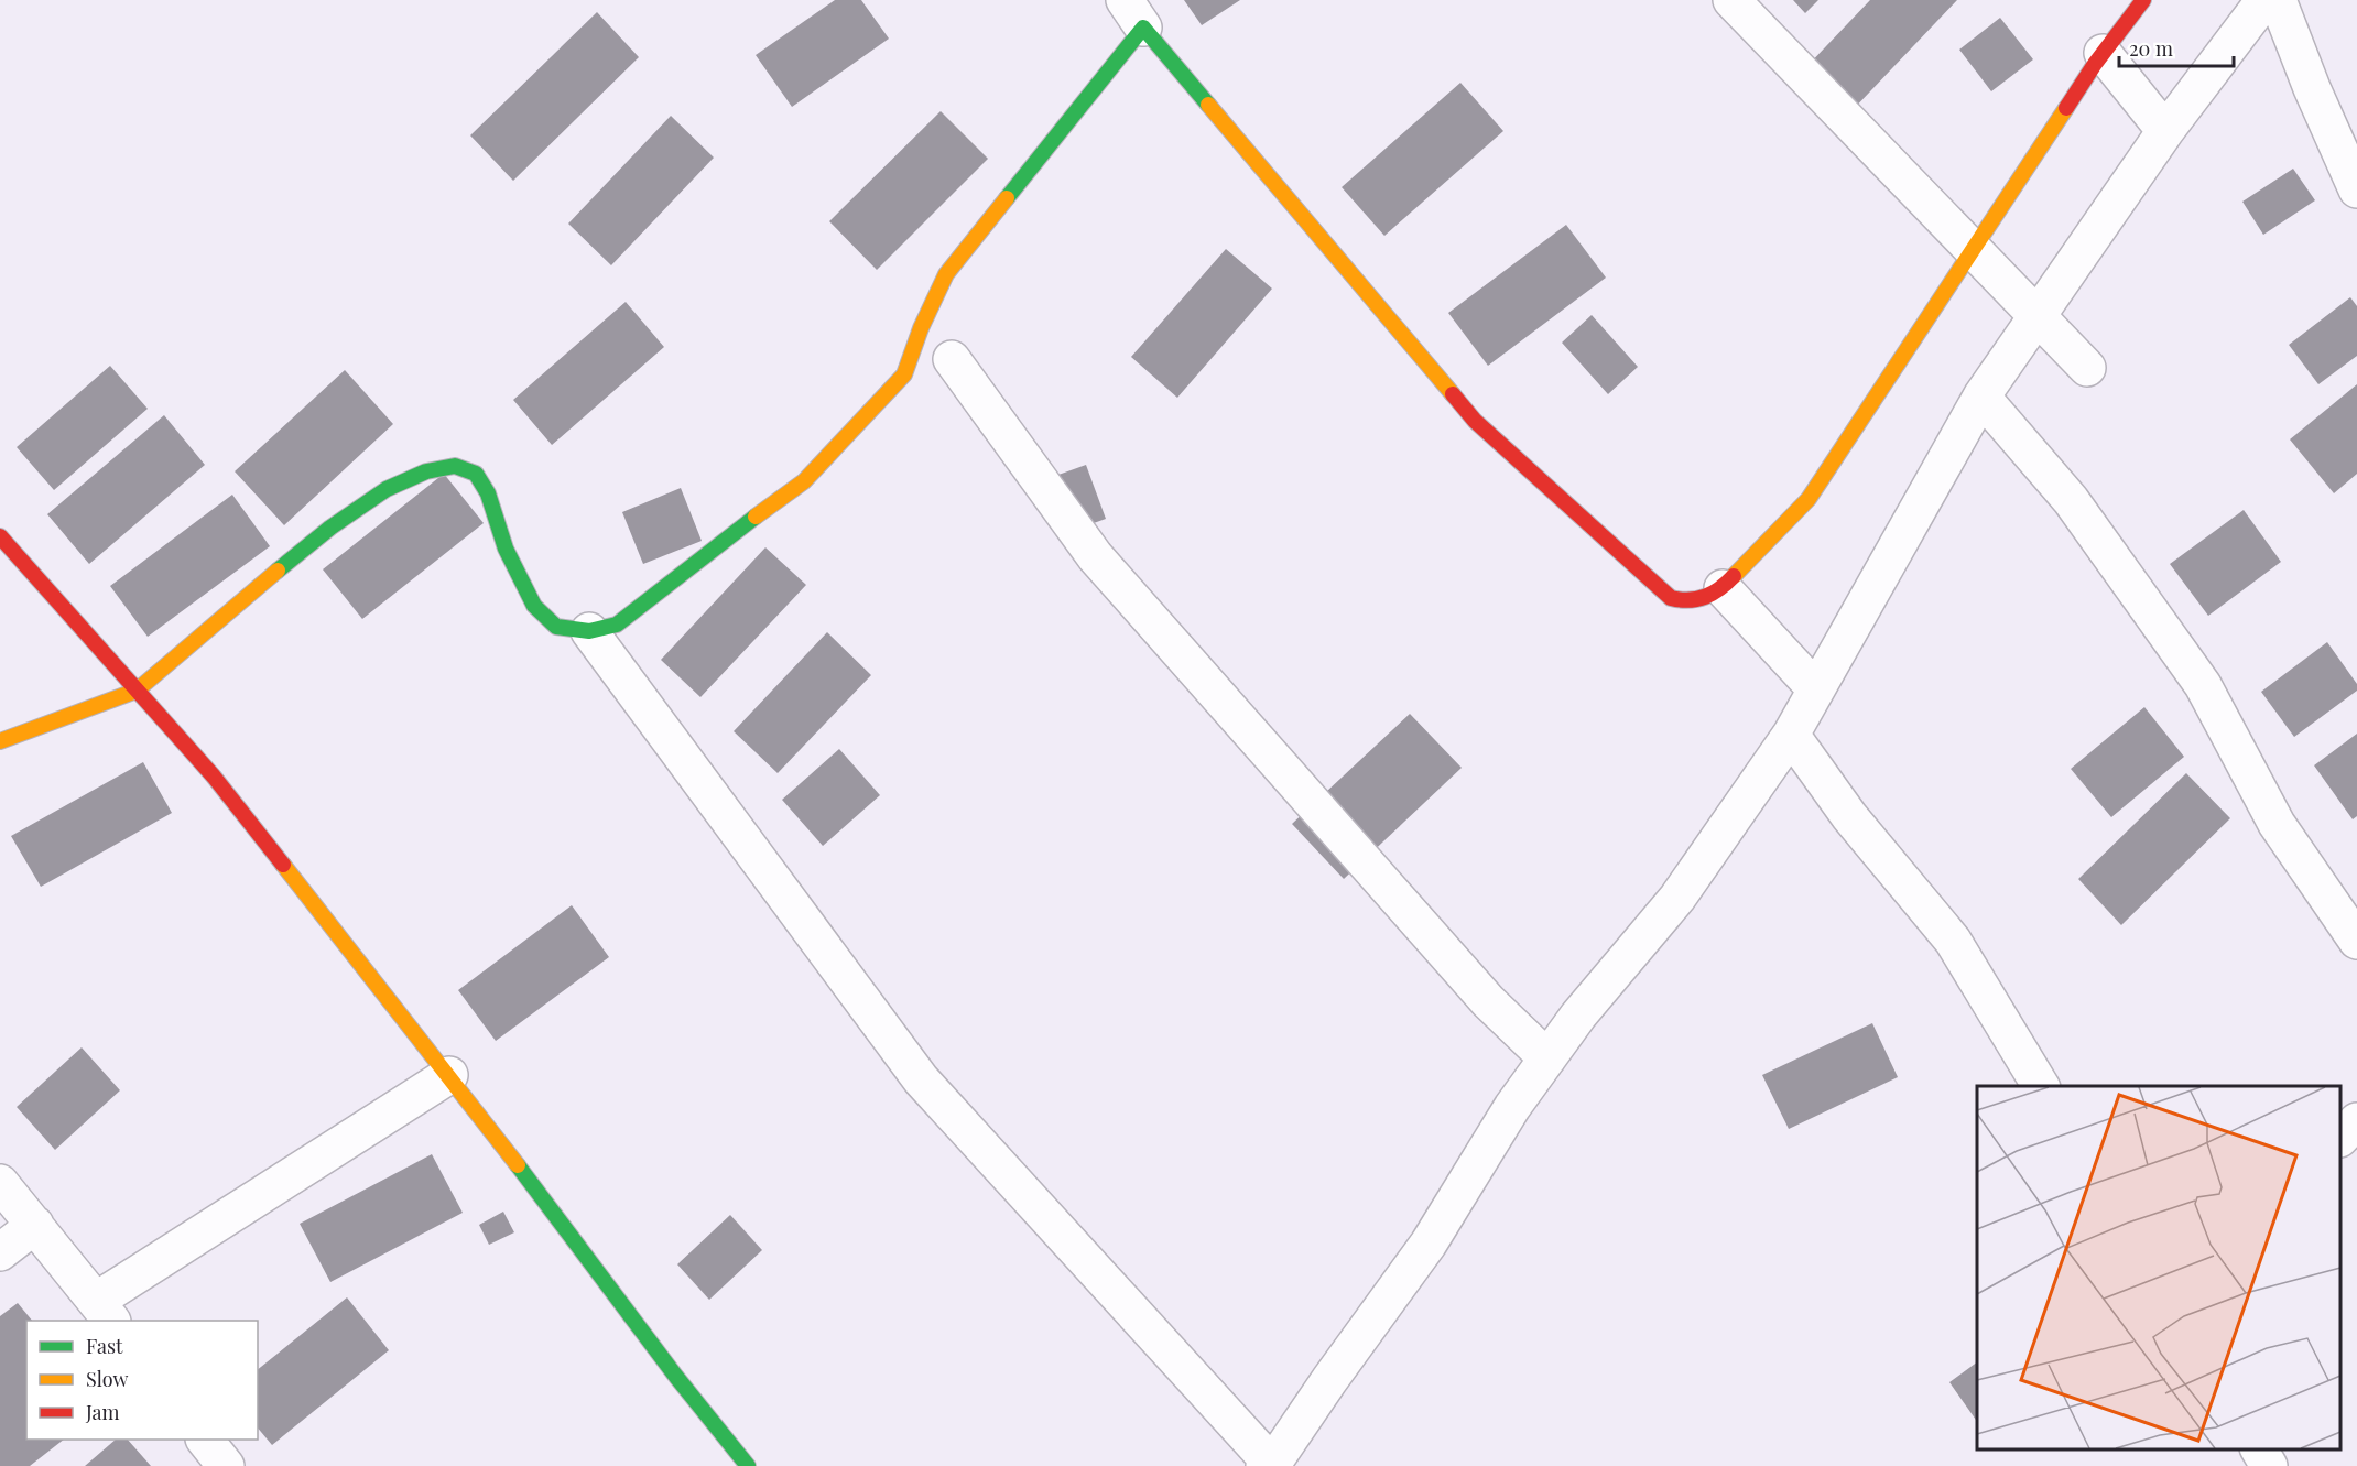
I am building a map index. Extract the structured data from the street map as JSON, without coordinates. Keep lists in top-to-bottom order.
{
  "legend": ["Fast", "Slow", "Jam"],
  "scale_bar": "20 m"
}
